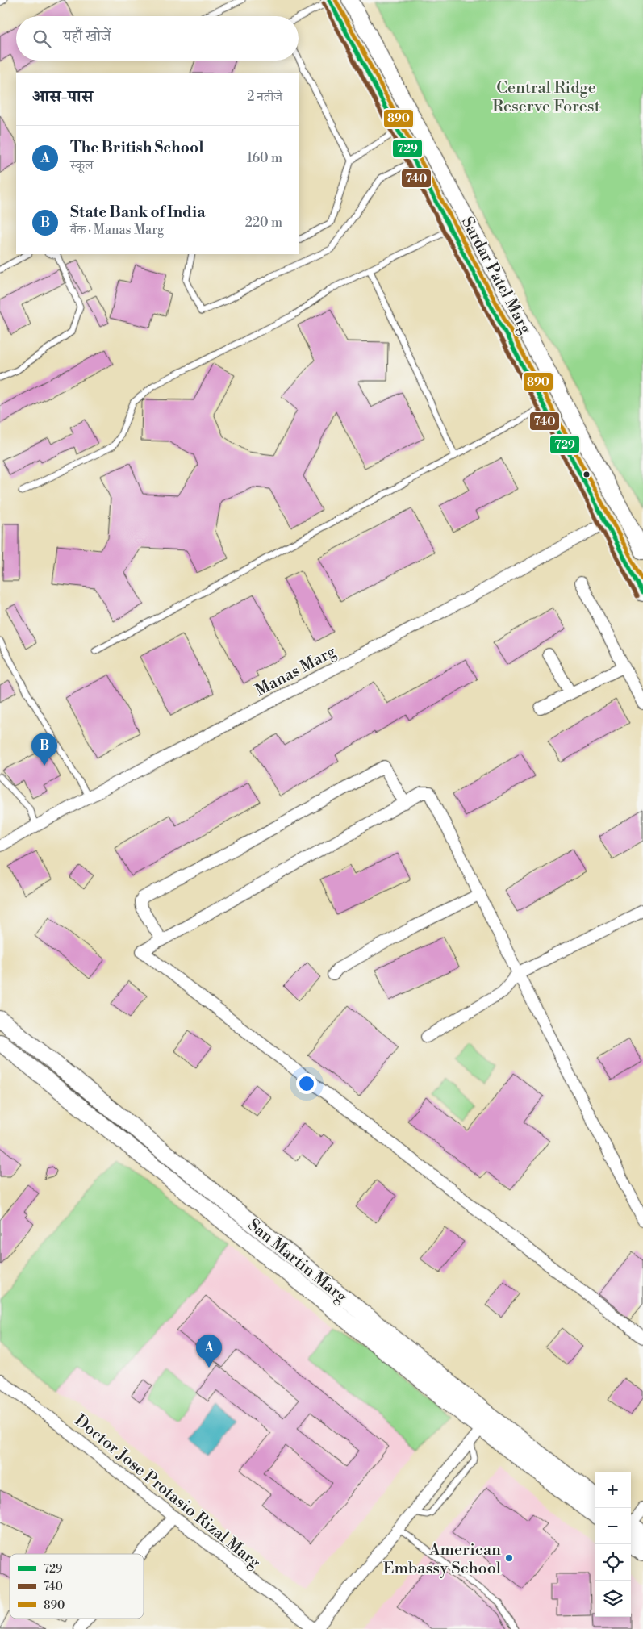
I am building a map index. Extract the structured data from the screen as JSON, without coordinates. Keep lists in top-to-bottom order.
{
  "streets": {
    "street": [
      "Sardar Patel Marg",
      "Manas Marg",
      "San Martin Marg",
      "Doctor Jose Protasio Rizal Marg"
    ]
  },
  "crossings": [
    ["Sardar Patel Marg", "Manas Marg"]
  ],
  "parks": ["Central Ridge Reserve Forest"],
  "places": ["American Embassy School"],
  "lines": ["transit line 729", "transit line 890", "transit line 740"],
  "legend": ["729", "740", "890"],
  "page": {
    "search": "यहाँ खोजें",
    "heading": ["आस-पास", "2 नतीजे"],
    "list": [
      {
        "mark": "A",
        "name": "The British School",
        "note": "स्कूल",
        "value": "160 m"
      },
      {
        "mark": "B",
        "name": "State Bank of India",
        "note": "बैंक · Manas Marg",
        "value": "220 m"
      }
    ],
    "pins": ["B", "A"],
    "map_buttons": ["+", "−"]
  }
}
